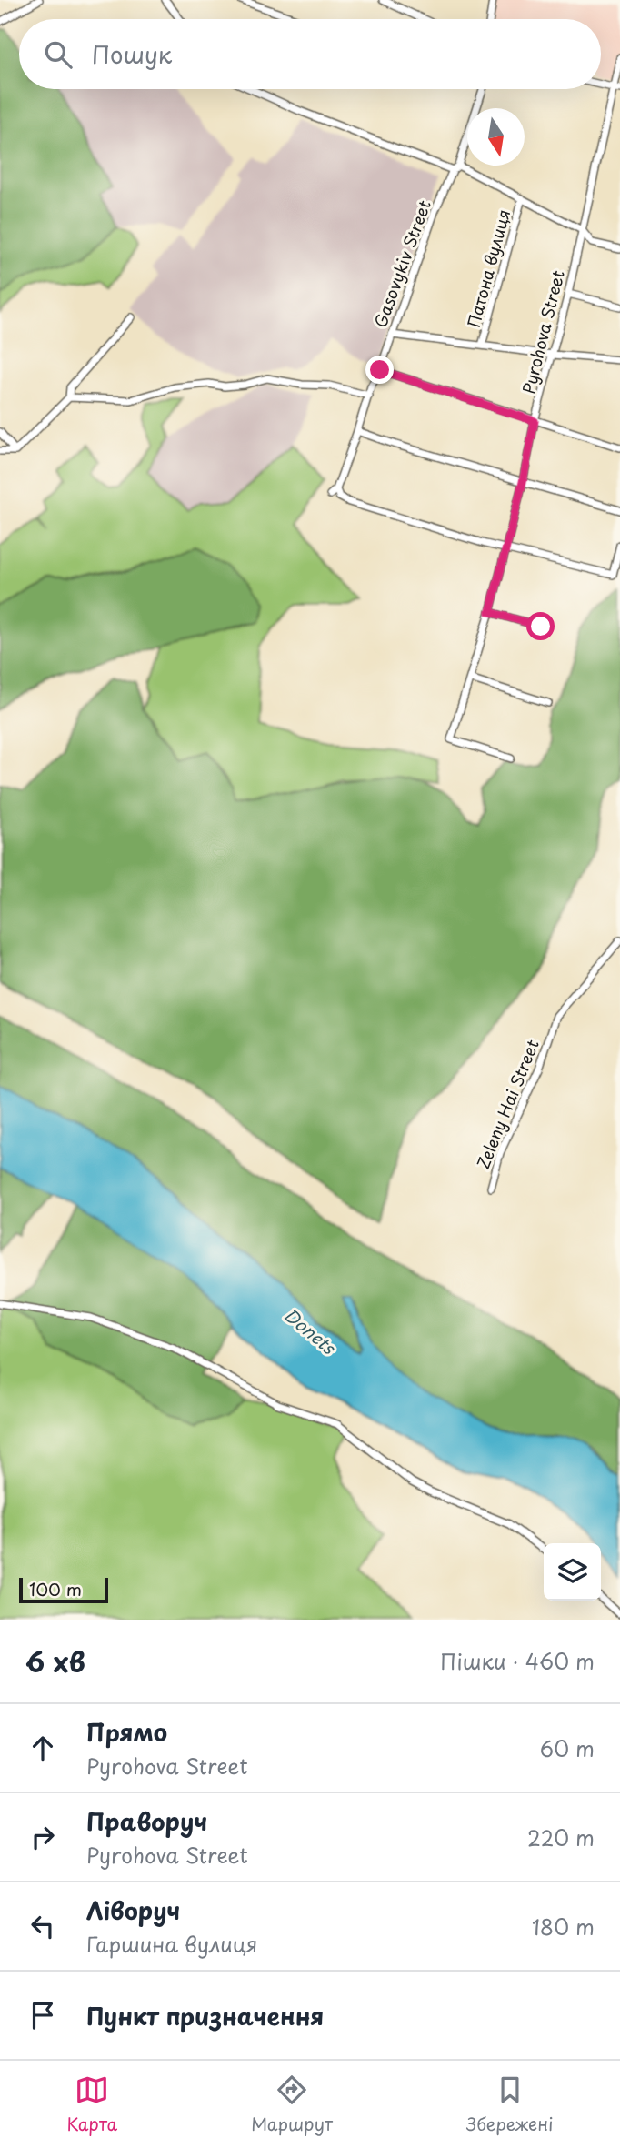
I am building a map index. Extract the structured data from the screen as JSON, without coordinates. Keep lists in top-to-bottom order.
{
  "streets": {
    "street": [
      "Gasovykiv Street",
      "Патона вулиця",
      "Pyrohova Street",
      "Zeleny Hai Street"
    ]
  },
  "water": ["Donets"],
  "scale_bar": "100 m",
  "north": "bottom",
  "page": {
    "search": "Пошук",
    "scale": "100 m",
    "heading": ["6 хв", "Пішки · 460 m"],
    "list": [
      ["Прямо", "Pyrohova Street", "60 m"],
      ["Праворуч", "Pyrohova Street", "220 m"],
      ["Ліворуч", "Гаршина вулиця", "180 m"],
      "Пункт призначення"
    ],
    "nav": ["Карта", "Маршрут", "Збережені"]
  }
}
